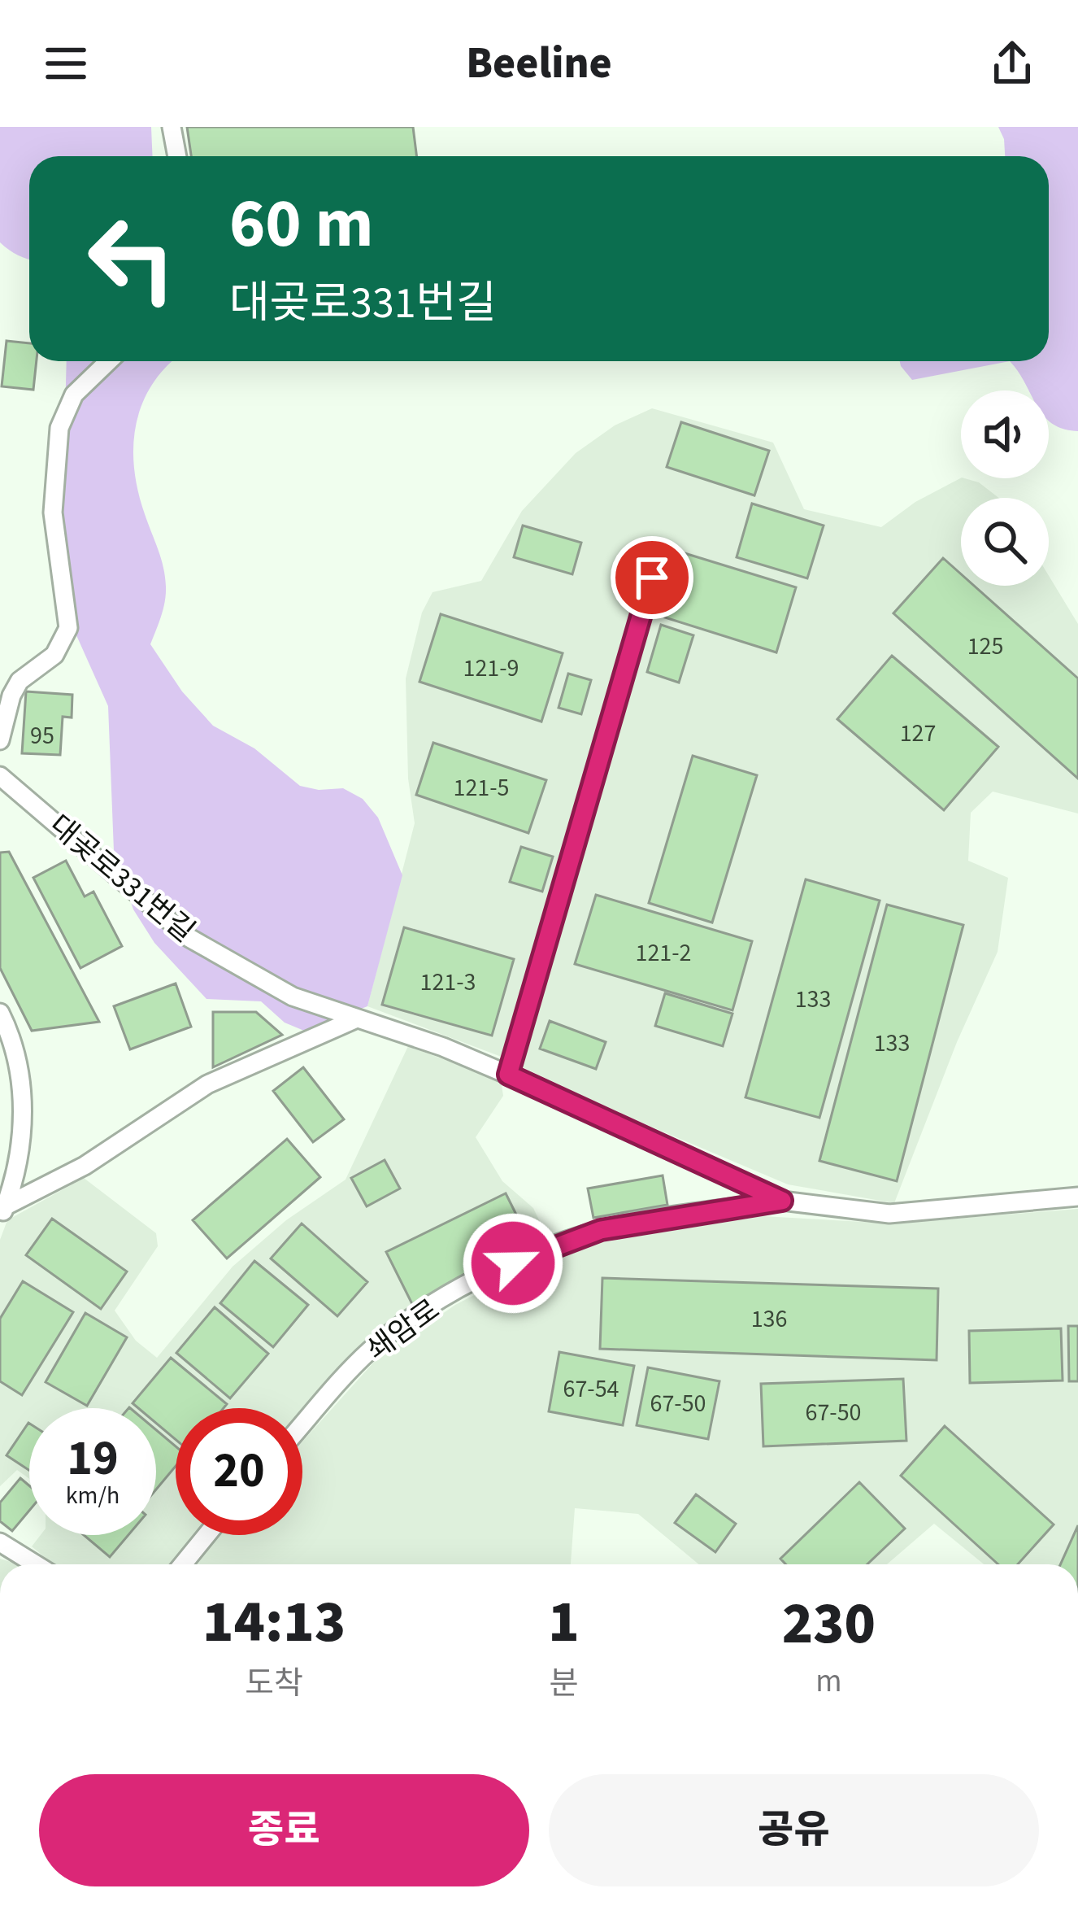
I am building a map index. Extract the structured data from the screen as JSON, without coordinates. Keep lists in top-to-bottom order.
{
  "streets": {
    "lane": ["대곶로331번길", "쇄암로"]
  },
  "crossings": [
    ["대곶로331번길", "쇄암로"]
  ],
  "house_numbers": [
    "125",
    "121-9",
    "127",
    "95",
    "121-5",
    "121-2",
    "121-3",
    "133",
    "133",
    "136",
    "67-54",
    "67-50",
    "67-50"
  ],
  "page": {
    "header": "Beeline",
    "turn": ["60 m", "대곶로331번길"],
    "speed": "19 km/h",
    "limit": "20",
    "eta": [
      "14:13",
      "도착",
      "1",
      "분",
      "230",
      "m"
    ],
    "buttons": ["종료", "공유"]
  }
}
